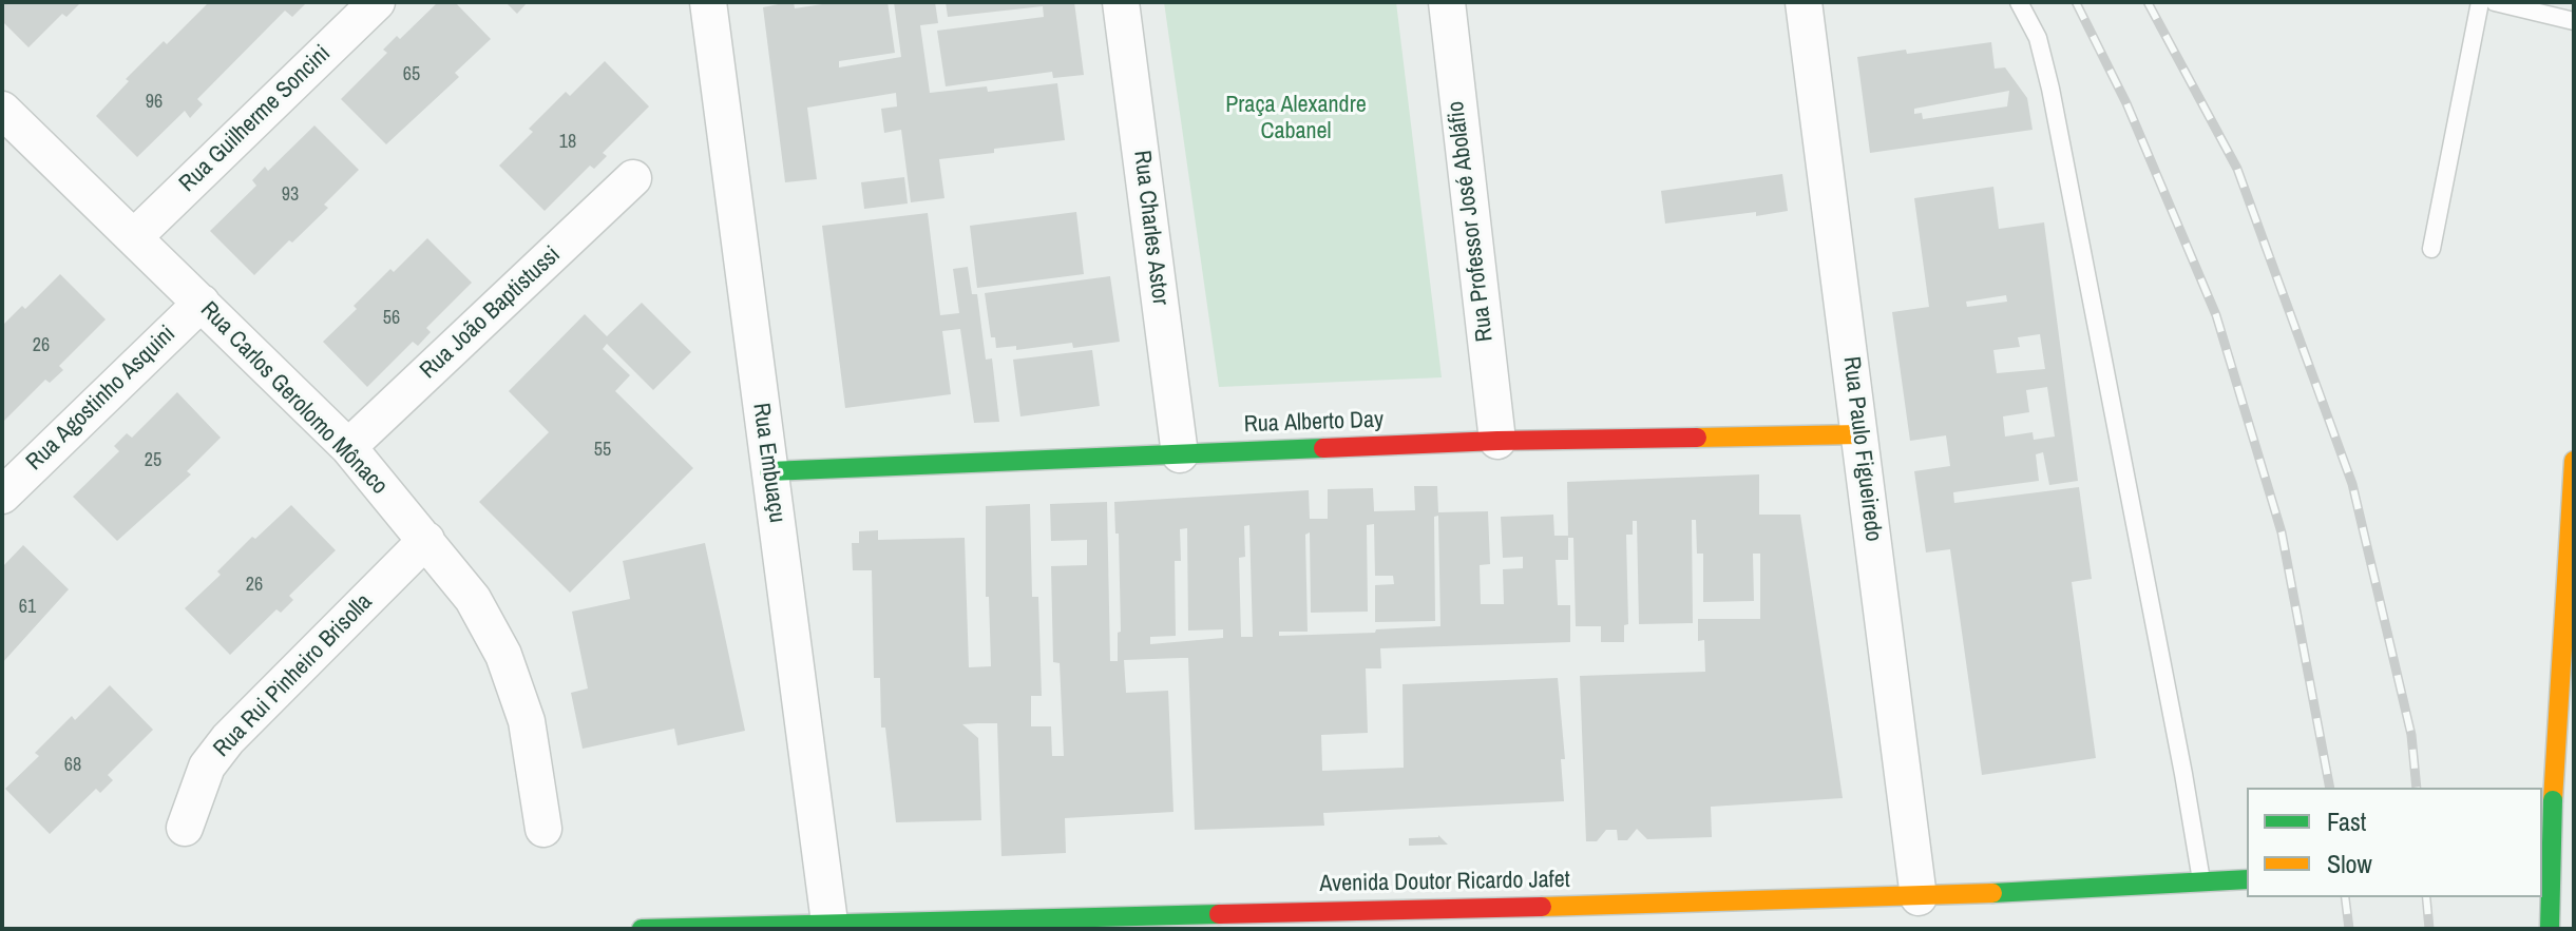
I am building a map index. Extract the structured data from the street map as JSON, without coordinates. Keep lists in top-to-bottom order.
{
  "streets": {
    "main road": ["Rua Alberto Day", "Avenida Doutor Ricardo Jafet"],
    "street": [
      "Rua Guilherme Soncini",
      "Rua Professor José Aboláfio",
      "Rua Charles Astor",
      "Rua João Baptistussi",
      "Rua Agostinho Asquini",
      "Rua Carlos Gerolomo Mônaco",
      "Rua Paulo Figueiredo",
      "Rua Embuaçu",
      "Rua Rui Pinheiro Brisolla"
    ]
  },
  "crossings": [
    ["Rua Guilherme Soncini", "Rua Carlos Gerolomo Mônaco"],
    ["Rua Professor José Aboláfio", "Rua Alberto Day"],
    ["Rua Charles Astor", "Rua Alberto Day"],
    ["Rua João Baptistussi", "Rua Carlos Gerolomo Mônaco"],
    ["Rua Agostinho Asquini", "Rua Carlos Gerolomo Mônaco"],
    ["Rua Carlos Gerolomo Mônaco", "Rua Rui Pinheiro Brisolla"],
    ["Rua Alberto Day", "Rua Paulo Figueiredo"],
    ["Rua Alberto Day", "Rua Embuaçu"],
    ["Rua Paulo Figueiredo", "Avenida Doutor Ricardo Jafet"],
    ["Rua Embuaçu", "Avenida Doutor Ricardo Jafet"]
  ],
  "parks": ["Praça Alexandre Cabanel"],
  "house_numbers": [
    "65",
    "96",
    "18",
    "93",
    "56",
    "26",
    "55",
    "25",
    "26",
    "61",
    "68"
  ],
  "legend": ["Fast", "Slow"]
}
